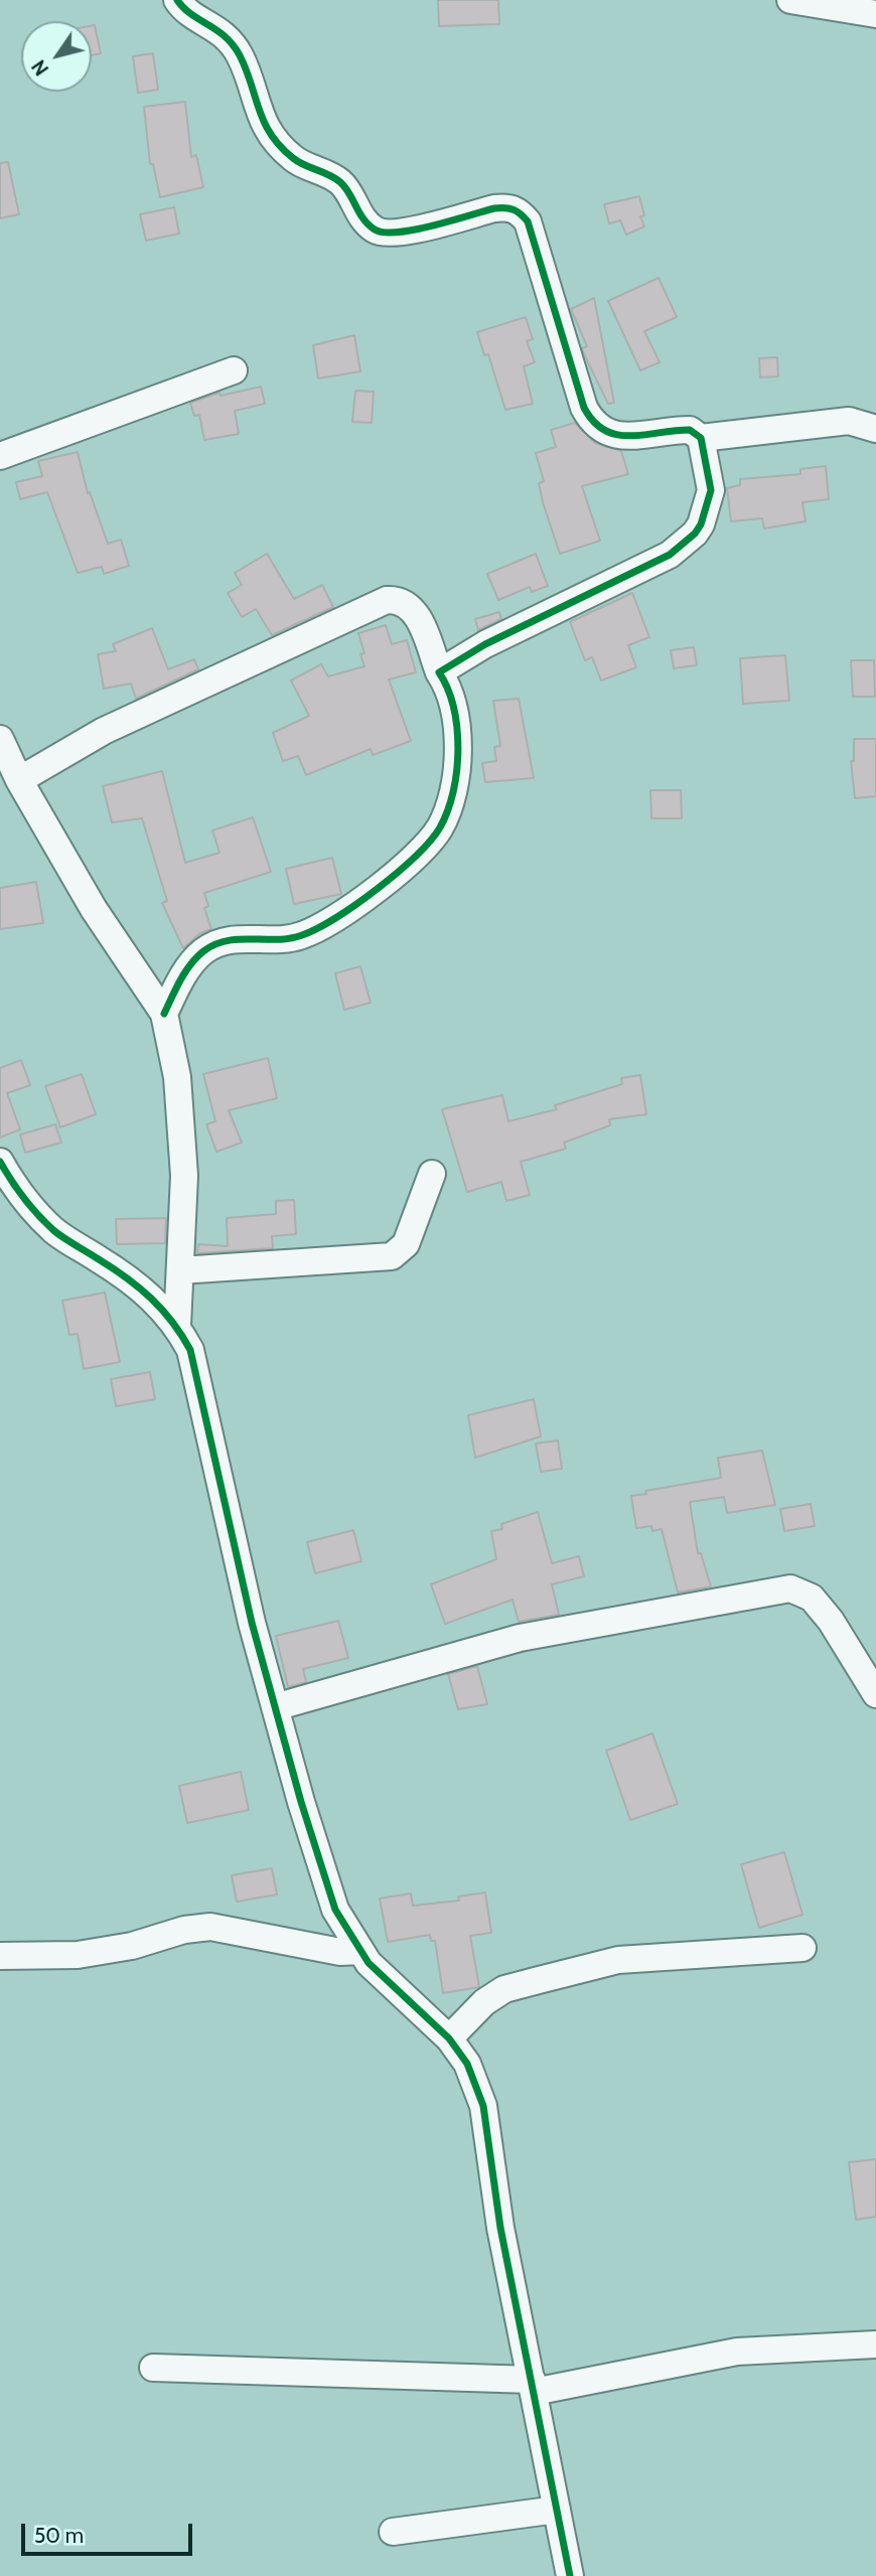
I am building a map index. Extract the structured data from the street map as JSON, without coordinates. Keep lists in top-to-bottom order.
{
  "scale_bar": "50 m",
  "north": "bottom left"
}
